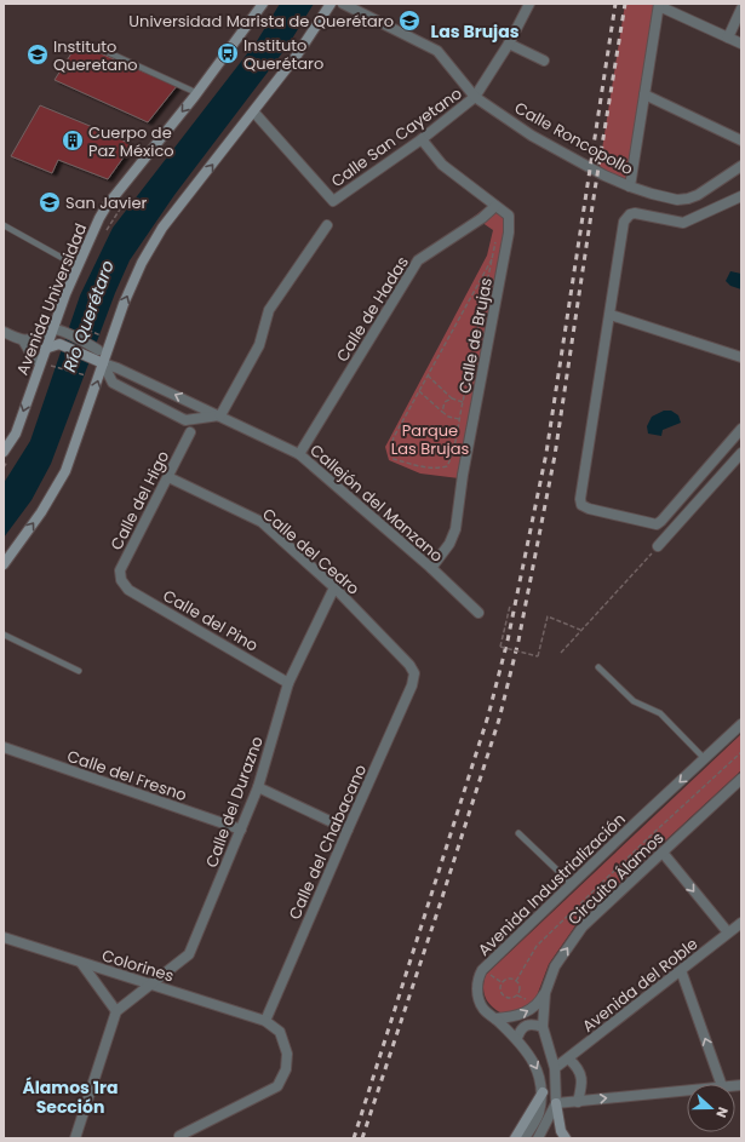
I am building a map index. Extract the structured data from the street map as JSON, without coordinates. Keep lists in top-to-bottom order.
{
  "streets": {
    "main road": ["Avenida Universidad"],
    "street": [
      "Calle San Cayetano",
      "Calle Roncopollo",
      "Calle de Hadas",
      "Calle de Brujas",
      "Calle del Higo",
      "Callejón del Manzano",
      "Calle del Cedro",
      "Calle del Pino",
      "Calle del Fresno",
      "Calle del Durazno",
      "Calle del Chabacano",
      "Circuito Álamos",
      "Avenida Industrialización",
      "Colorines",
      "Avenida del Roble"
    ]
  },
  "crossings": [
    ["Calle San Cayetano", "Calle Roncopollo"],
    ["Calle San Cayetano", "Calle de Brujas"],
    ["Calle de Hadas", "Calle de Brujas"],
    ["Calle de Hadas", "Callejón del Manzano"],
    ["Calle de Brujas", "Callejón del Manzano"],
    ["Calle del Higo", "Calle del Cedro"],
    ["Calle del Higo", "Calle del Pino"],
    ["Calle del Cedro", "Calle del Durazno"],
    ["Calle del Cedro", "Calle del Chabacano"],
    ["Calle del Pino", "Calle del Durazno"],
    ["Calle del Fresno", "Calle del Durazno"],
    ["Calle del Durazno", "Colorines"],
    ["Calle del Chabacano", "Colorines"],
    ["Circuito Álamos", "Avenida del Roble"]
  ],
  "one_way": ["Circuito Álamos", "Avenida Industrialización"],
  "districts": ["Las Brujas", "Álamos 1ra Sección"],
  "water": ["Río Querétaro"],
  "parks": ["Parque Las Brujas"],
  "places": {
    "school or university": ["Universidad Marista de Querétaro", "Instituto Queretano", "San Javier"],
    "bus stop": ["Instituto Querétaro"],
    "building": ["Cuerpo de Paz México"]
  },
  "north": "right"
}
